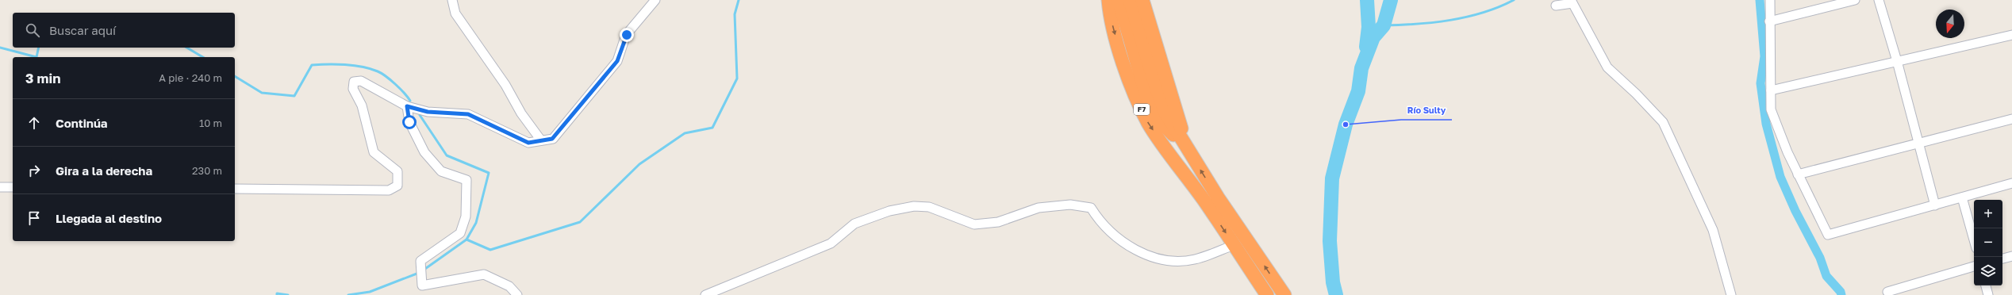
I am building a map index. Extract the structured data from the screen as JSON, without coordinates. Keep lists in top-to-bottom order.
{
  "streets": {
    "highway": ["F7"]
  },
  "places": ["Río Sulty"],
  "north": "bottom",
  "page": {
    "search": "Buscar aquí",
    "heading": ["3 min", "A pie · 240 m"],
    "list": [
      ["Continúa", "10 m"],
      ["Gira a la derecha", "230 m"],
      "Llegada al destino"
    ],
    "map_buttons": ["+", "−"]
  }
}
